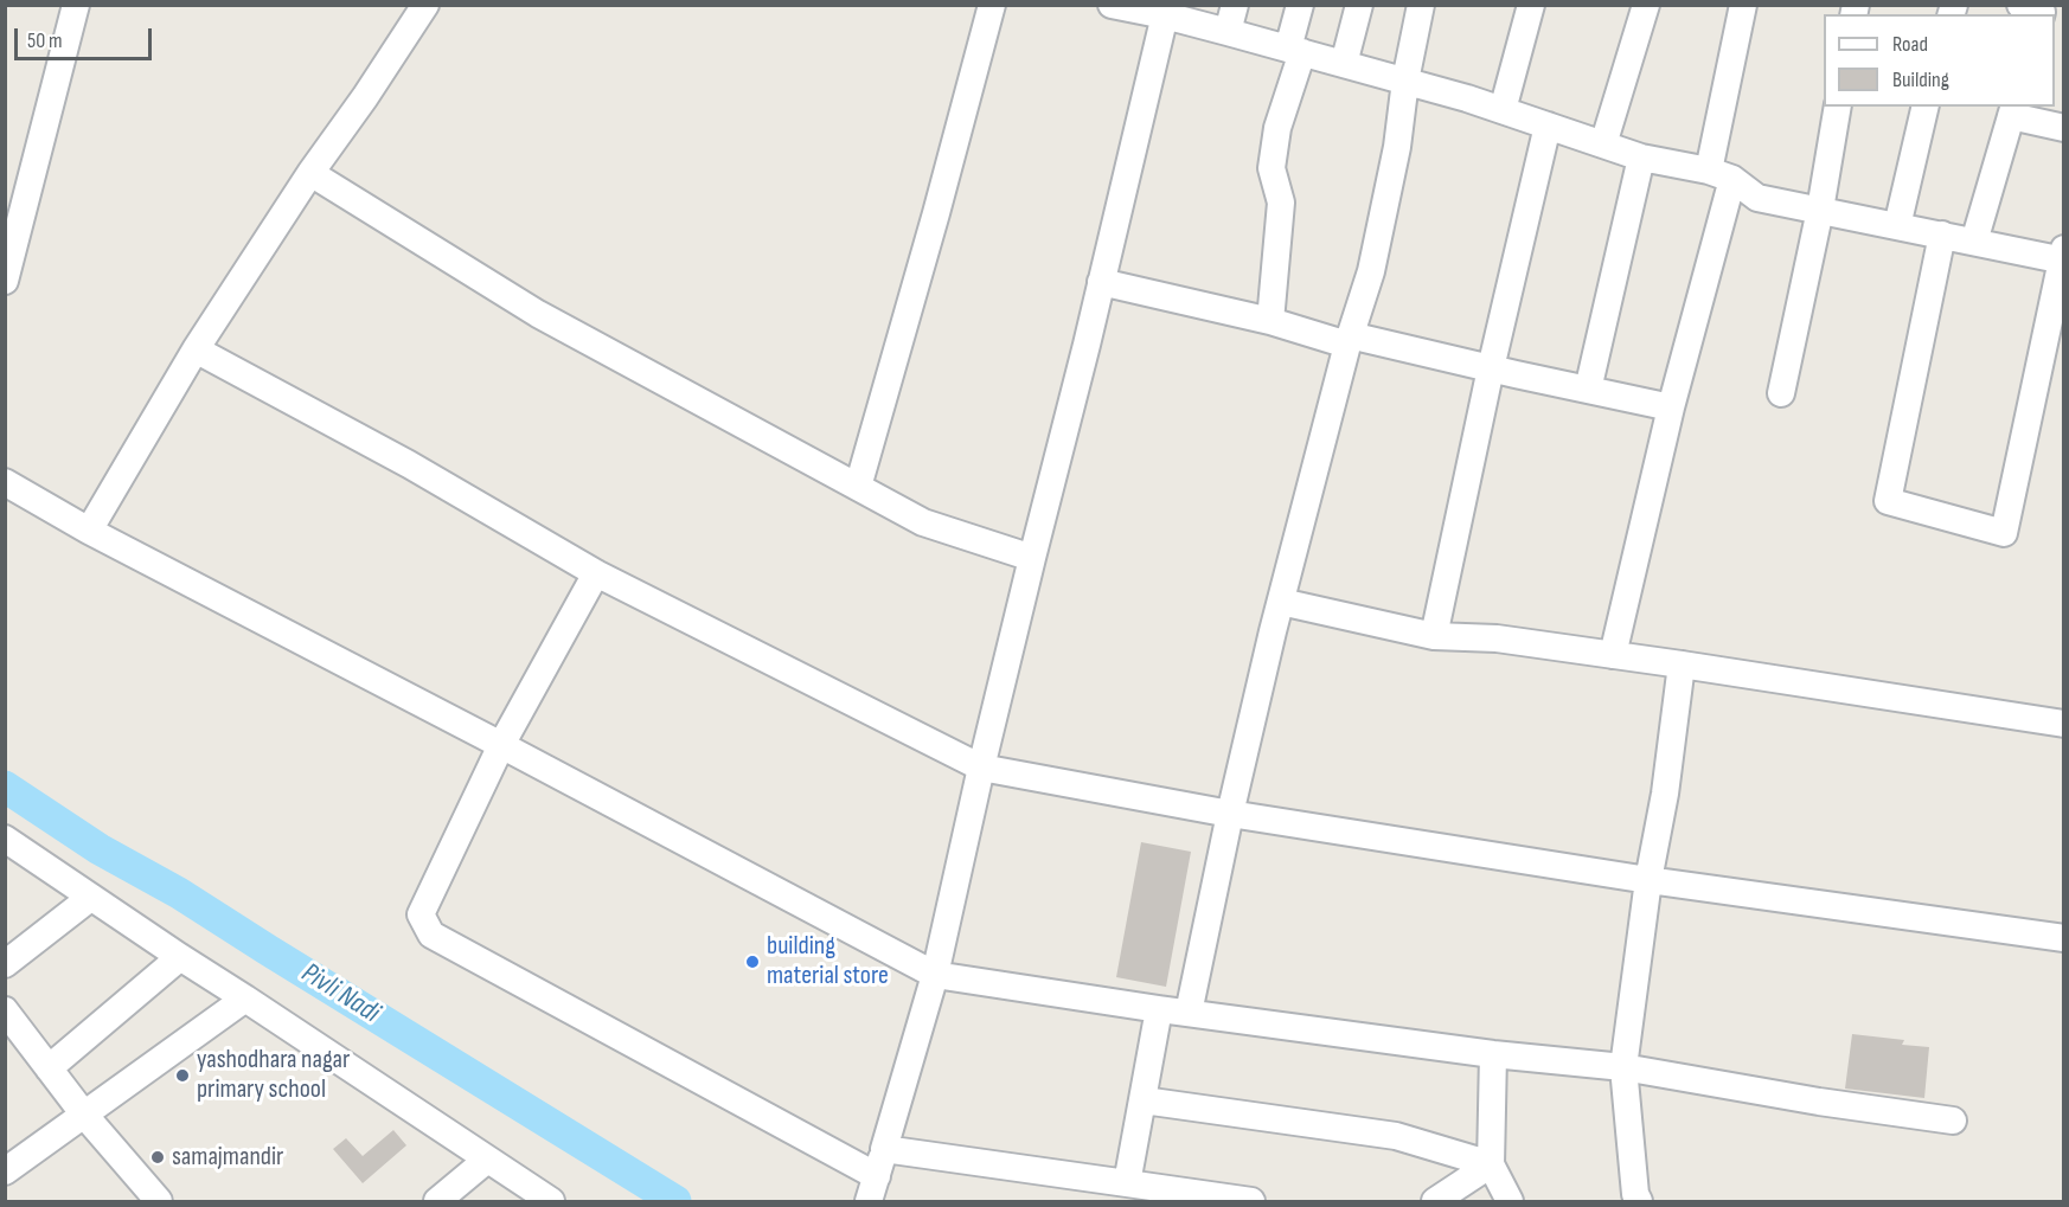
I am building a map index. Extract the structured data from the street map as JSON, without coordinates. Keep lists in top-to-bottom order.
{
  "water": ["Pivli Nadi"],
  "places": ["building material store", "yashodhara nagar primary school", "samajmandir"],
  "legend": ["Road", "Building"],
  "scale_bar": "50 m"
}
